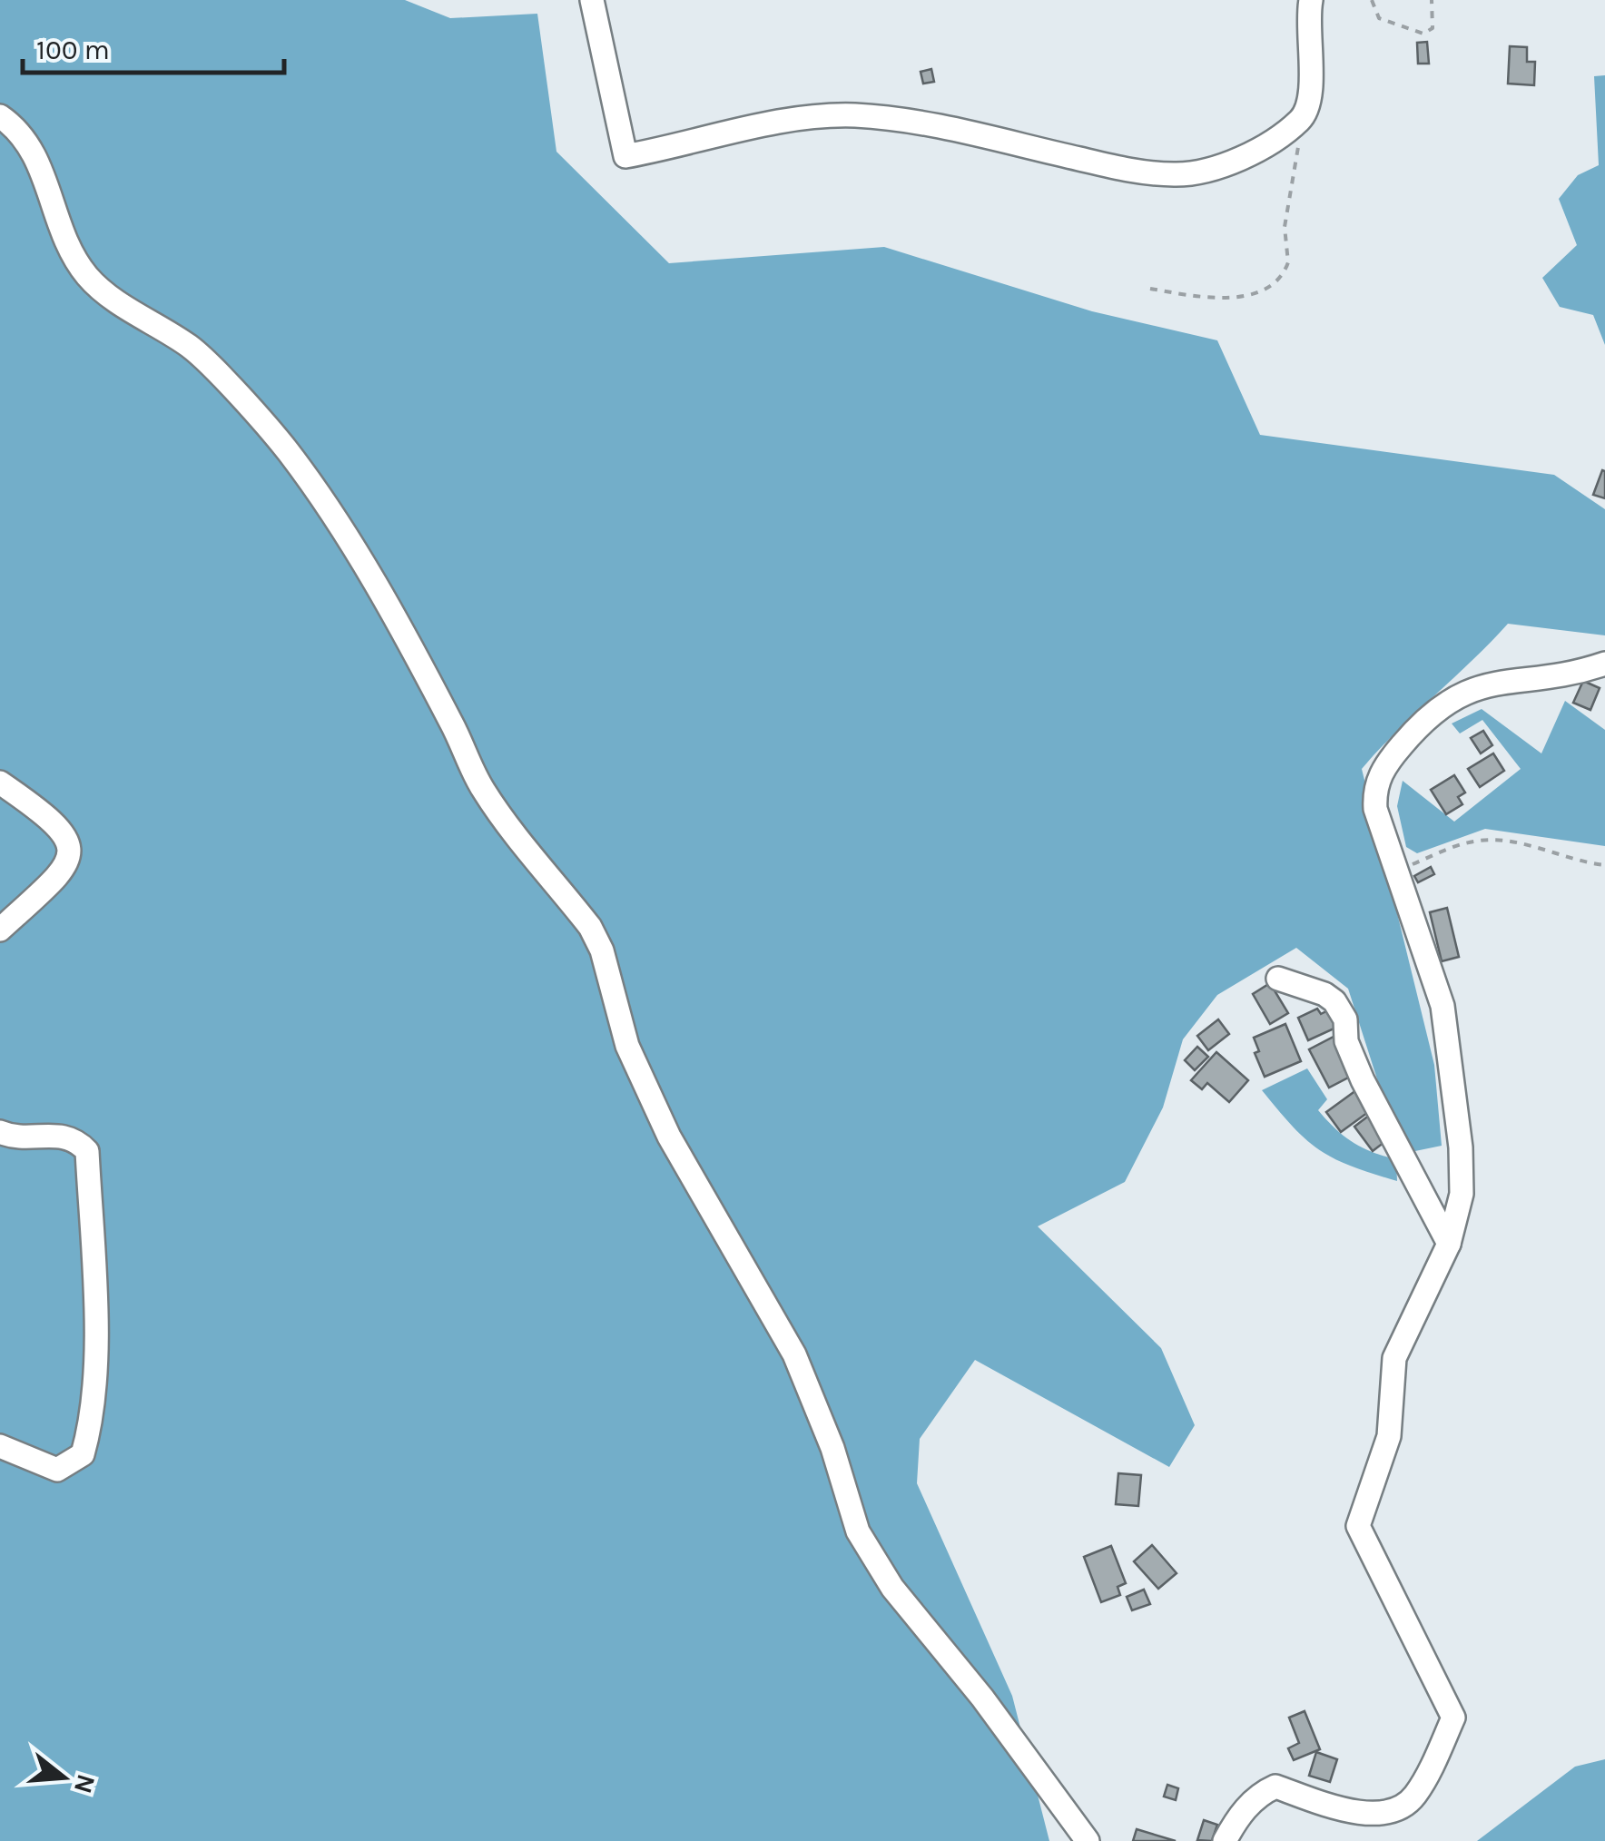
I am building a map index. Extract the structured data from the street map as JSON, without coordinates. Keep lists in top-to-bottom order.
{
  "scale_bar": "100 m",
  "north": "right"
}
